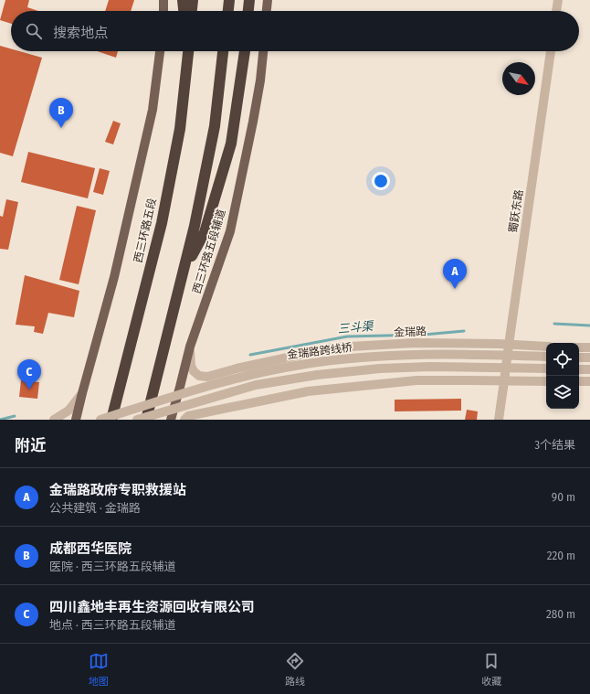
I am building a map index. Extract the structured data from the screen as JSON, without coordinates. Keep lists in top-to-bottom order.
{
  "streets": {
    "highway": ["西三环路五段"],
    "main road": ["西三环路五段辅道"],
    "street": ["蜀跃东路", "金瑞路", "金瑞路跨线桥"]
  },
  "crossings": [
    ["蜀跃东路", "金瑞路"],
    ["西三环路五段辅道", "金瑞路"]
  ],
  "water": ["三斗渠"],
  "north": "bottom right",
  "page": {
    "search": "搜索地点",
    "pins": ["B", "A", "C"],
    "heading": ["附近", "3个结果"],
    "list": [
      {
        "mark": "A",
        "name": "金瑞路政府专职救援站",
        "note": "公共建筑 · 金瑞路",
        "value": "90 m"
      },
      {
        "mark": "B",
        "name": "成都西华医院",
        "note": "医院 · 西三环路五段辅道",
        "value": "220 m"
      },
      {
        "mark": "C",
        "name": "四川鑫地丰再生资源回收有限公司",
        "note": "地点 · 西三环路五段辅道",
        "value": "280 m"
      }
    ],
    "nav": ["地图", "路线", "收藏"]
  }
}
